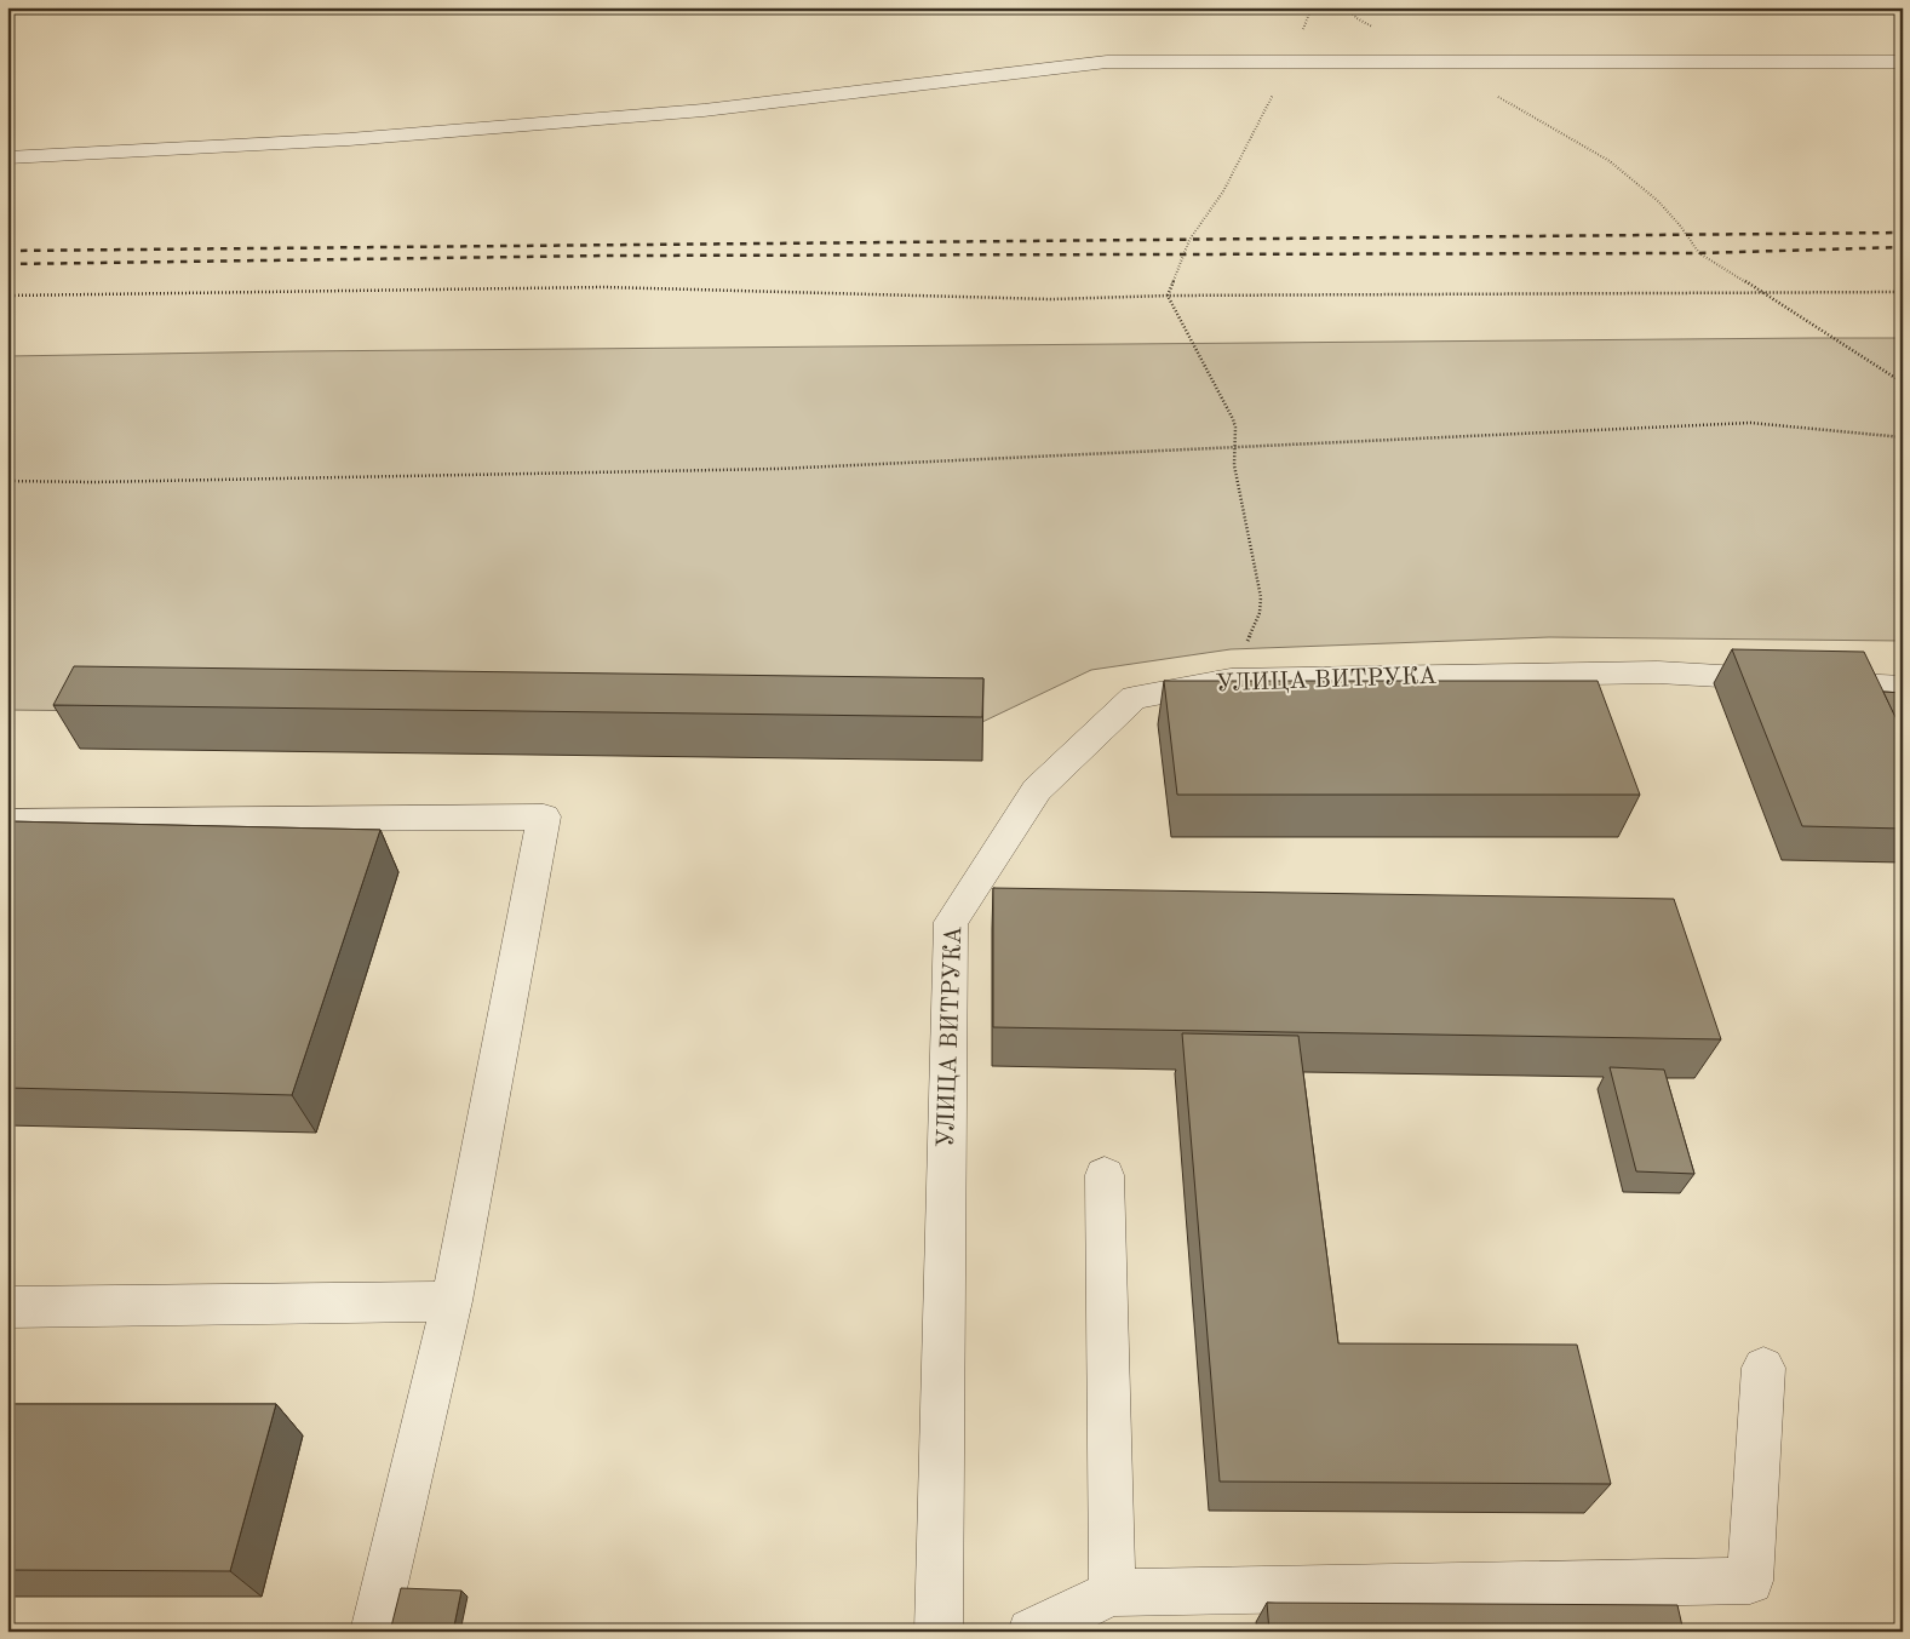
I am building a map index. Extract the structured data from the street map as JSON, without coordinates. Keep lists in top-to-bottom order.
{
  "streets": {
    "street": ["УЛИЦА ВИТРУКА"]
  }
}
